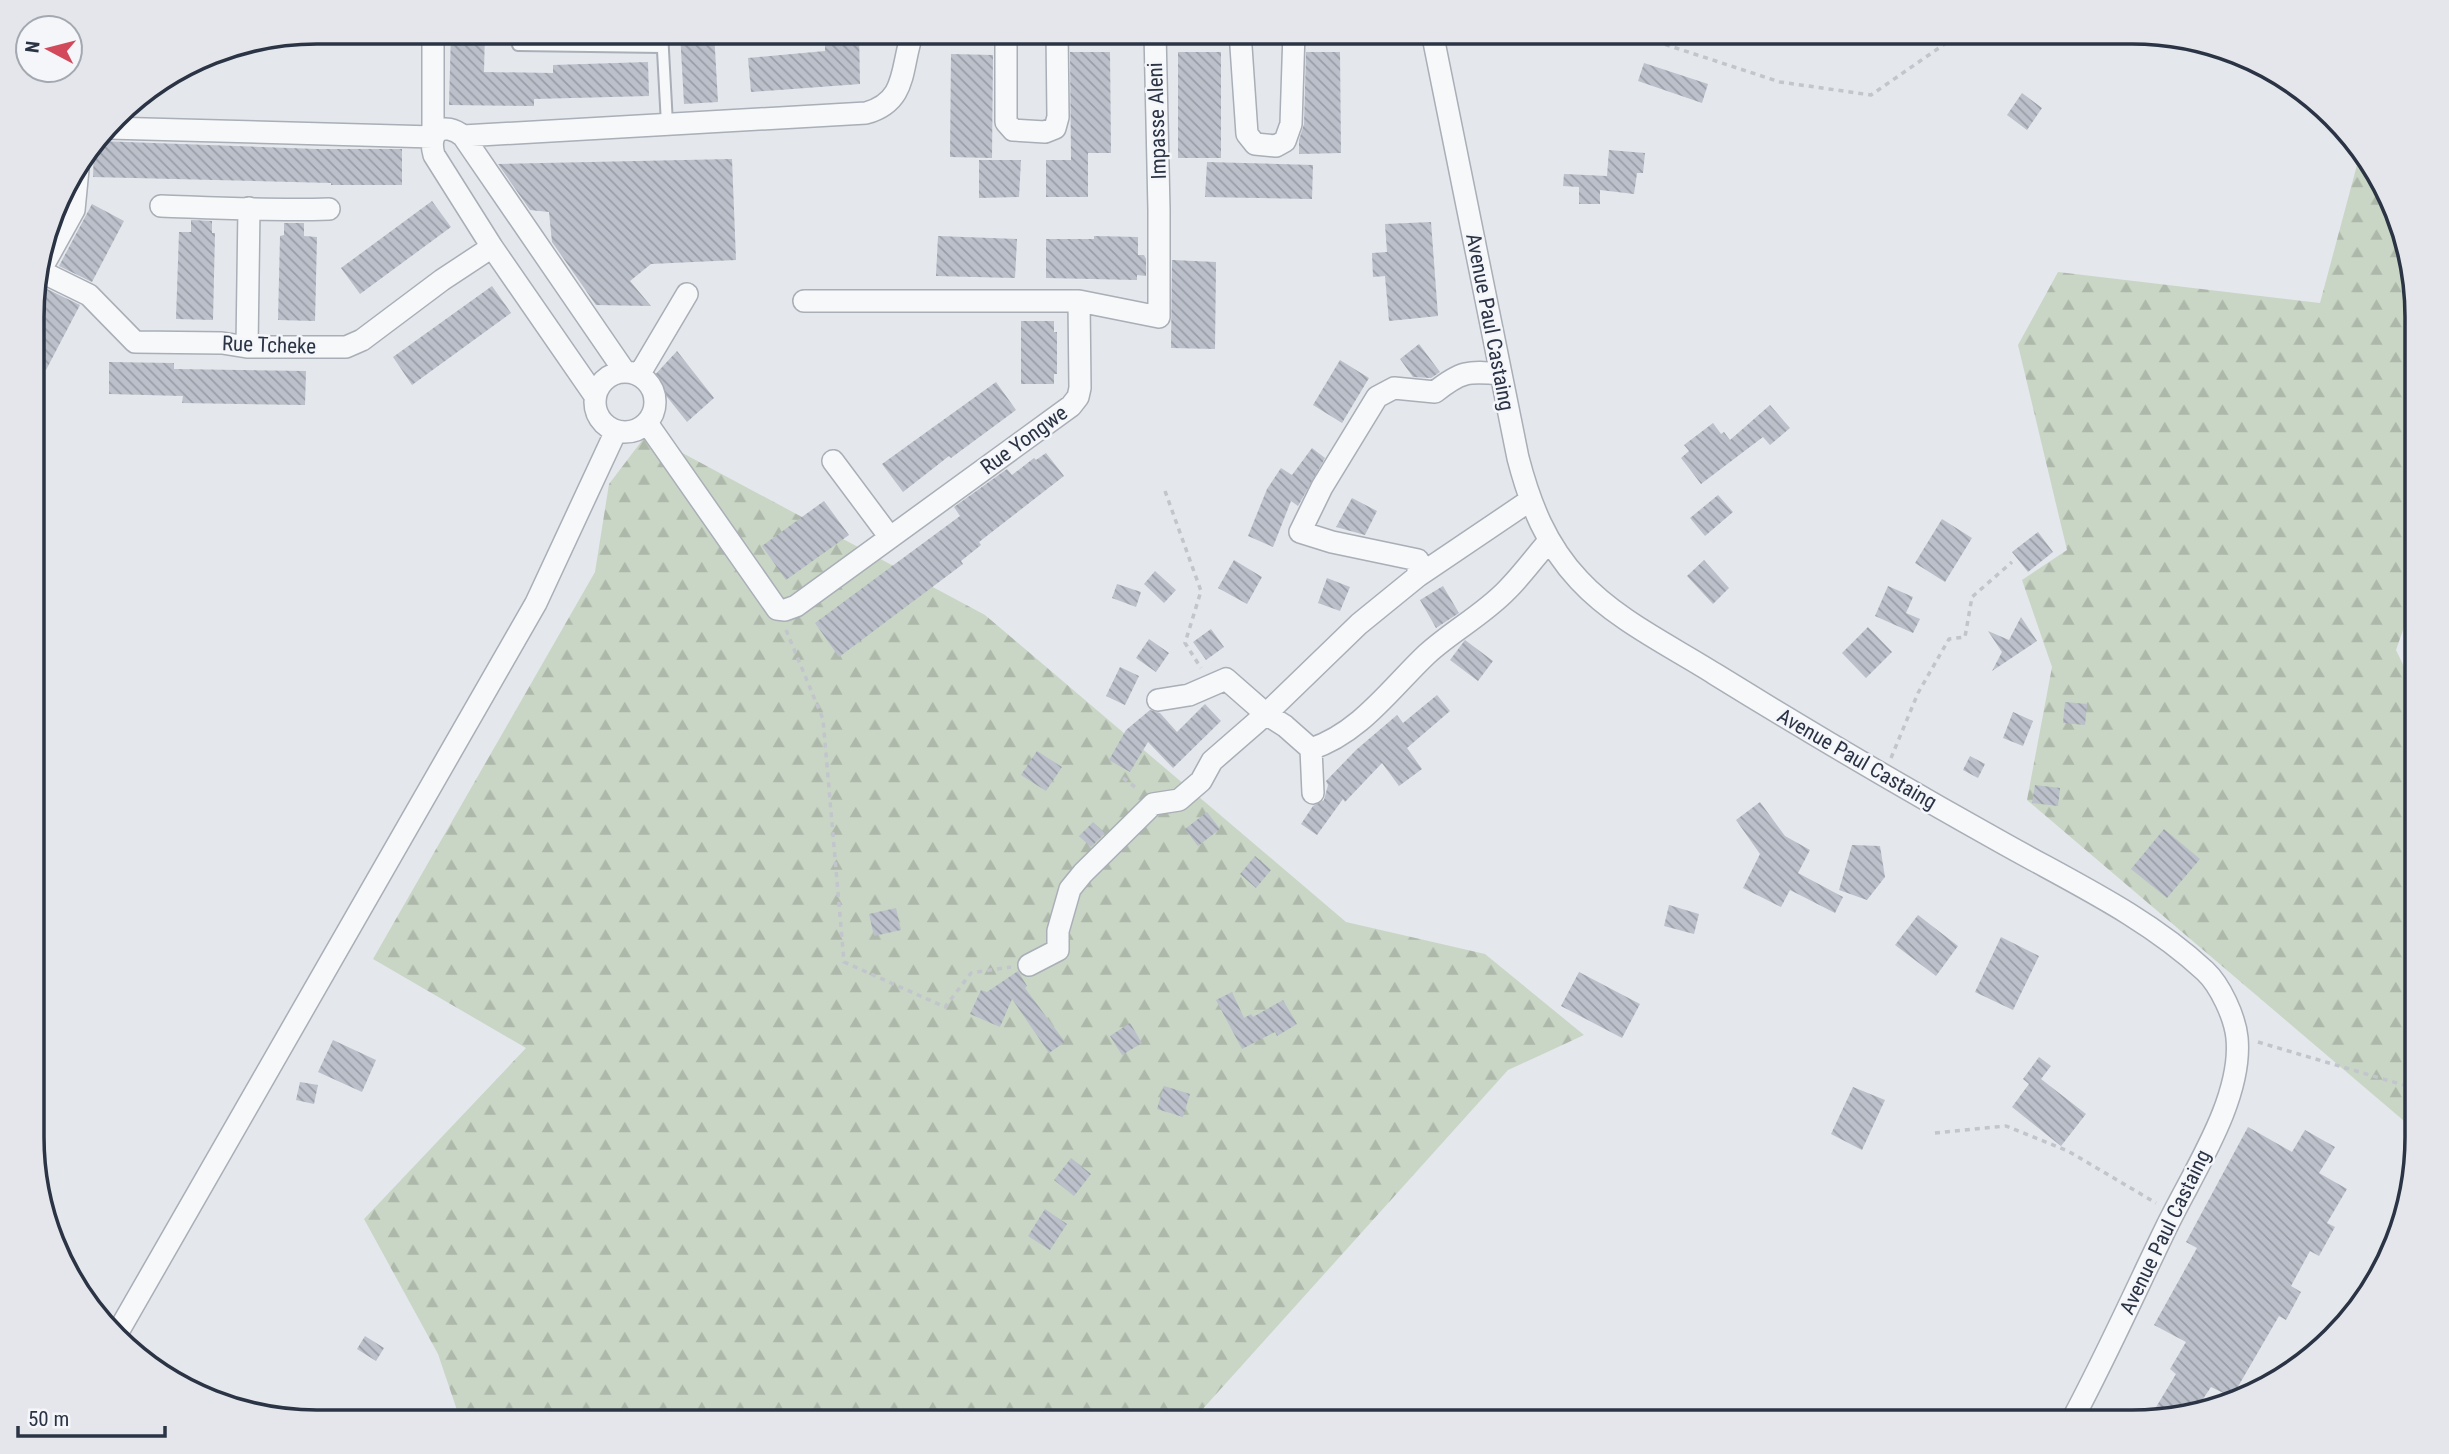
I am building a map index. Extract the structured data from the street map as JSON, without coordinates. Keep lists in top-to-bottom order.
{
  "streets": {
    "street": [
      "Impasse Aleni",
      "Avenue Paul Castaing",
      "Rue Tcheke",
      "Rue Yongwe"
    ]
  },
  "crossings": [
    ["Impasse Aleni", "Rue Yongwe"]
  ],
  "scale_bar": "50 m",
  "north": "left"
}
